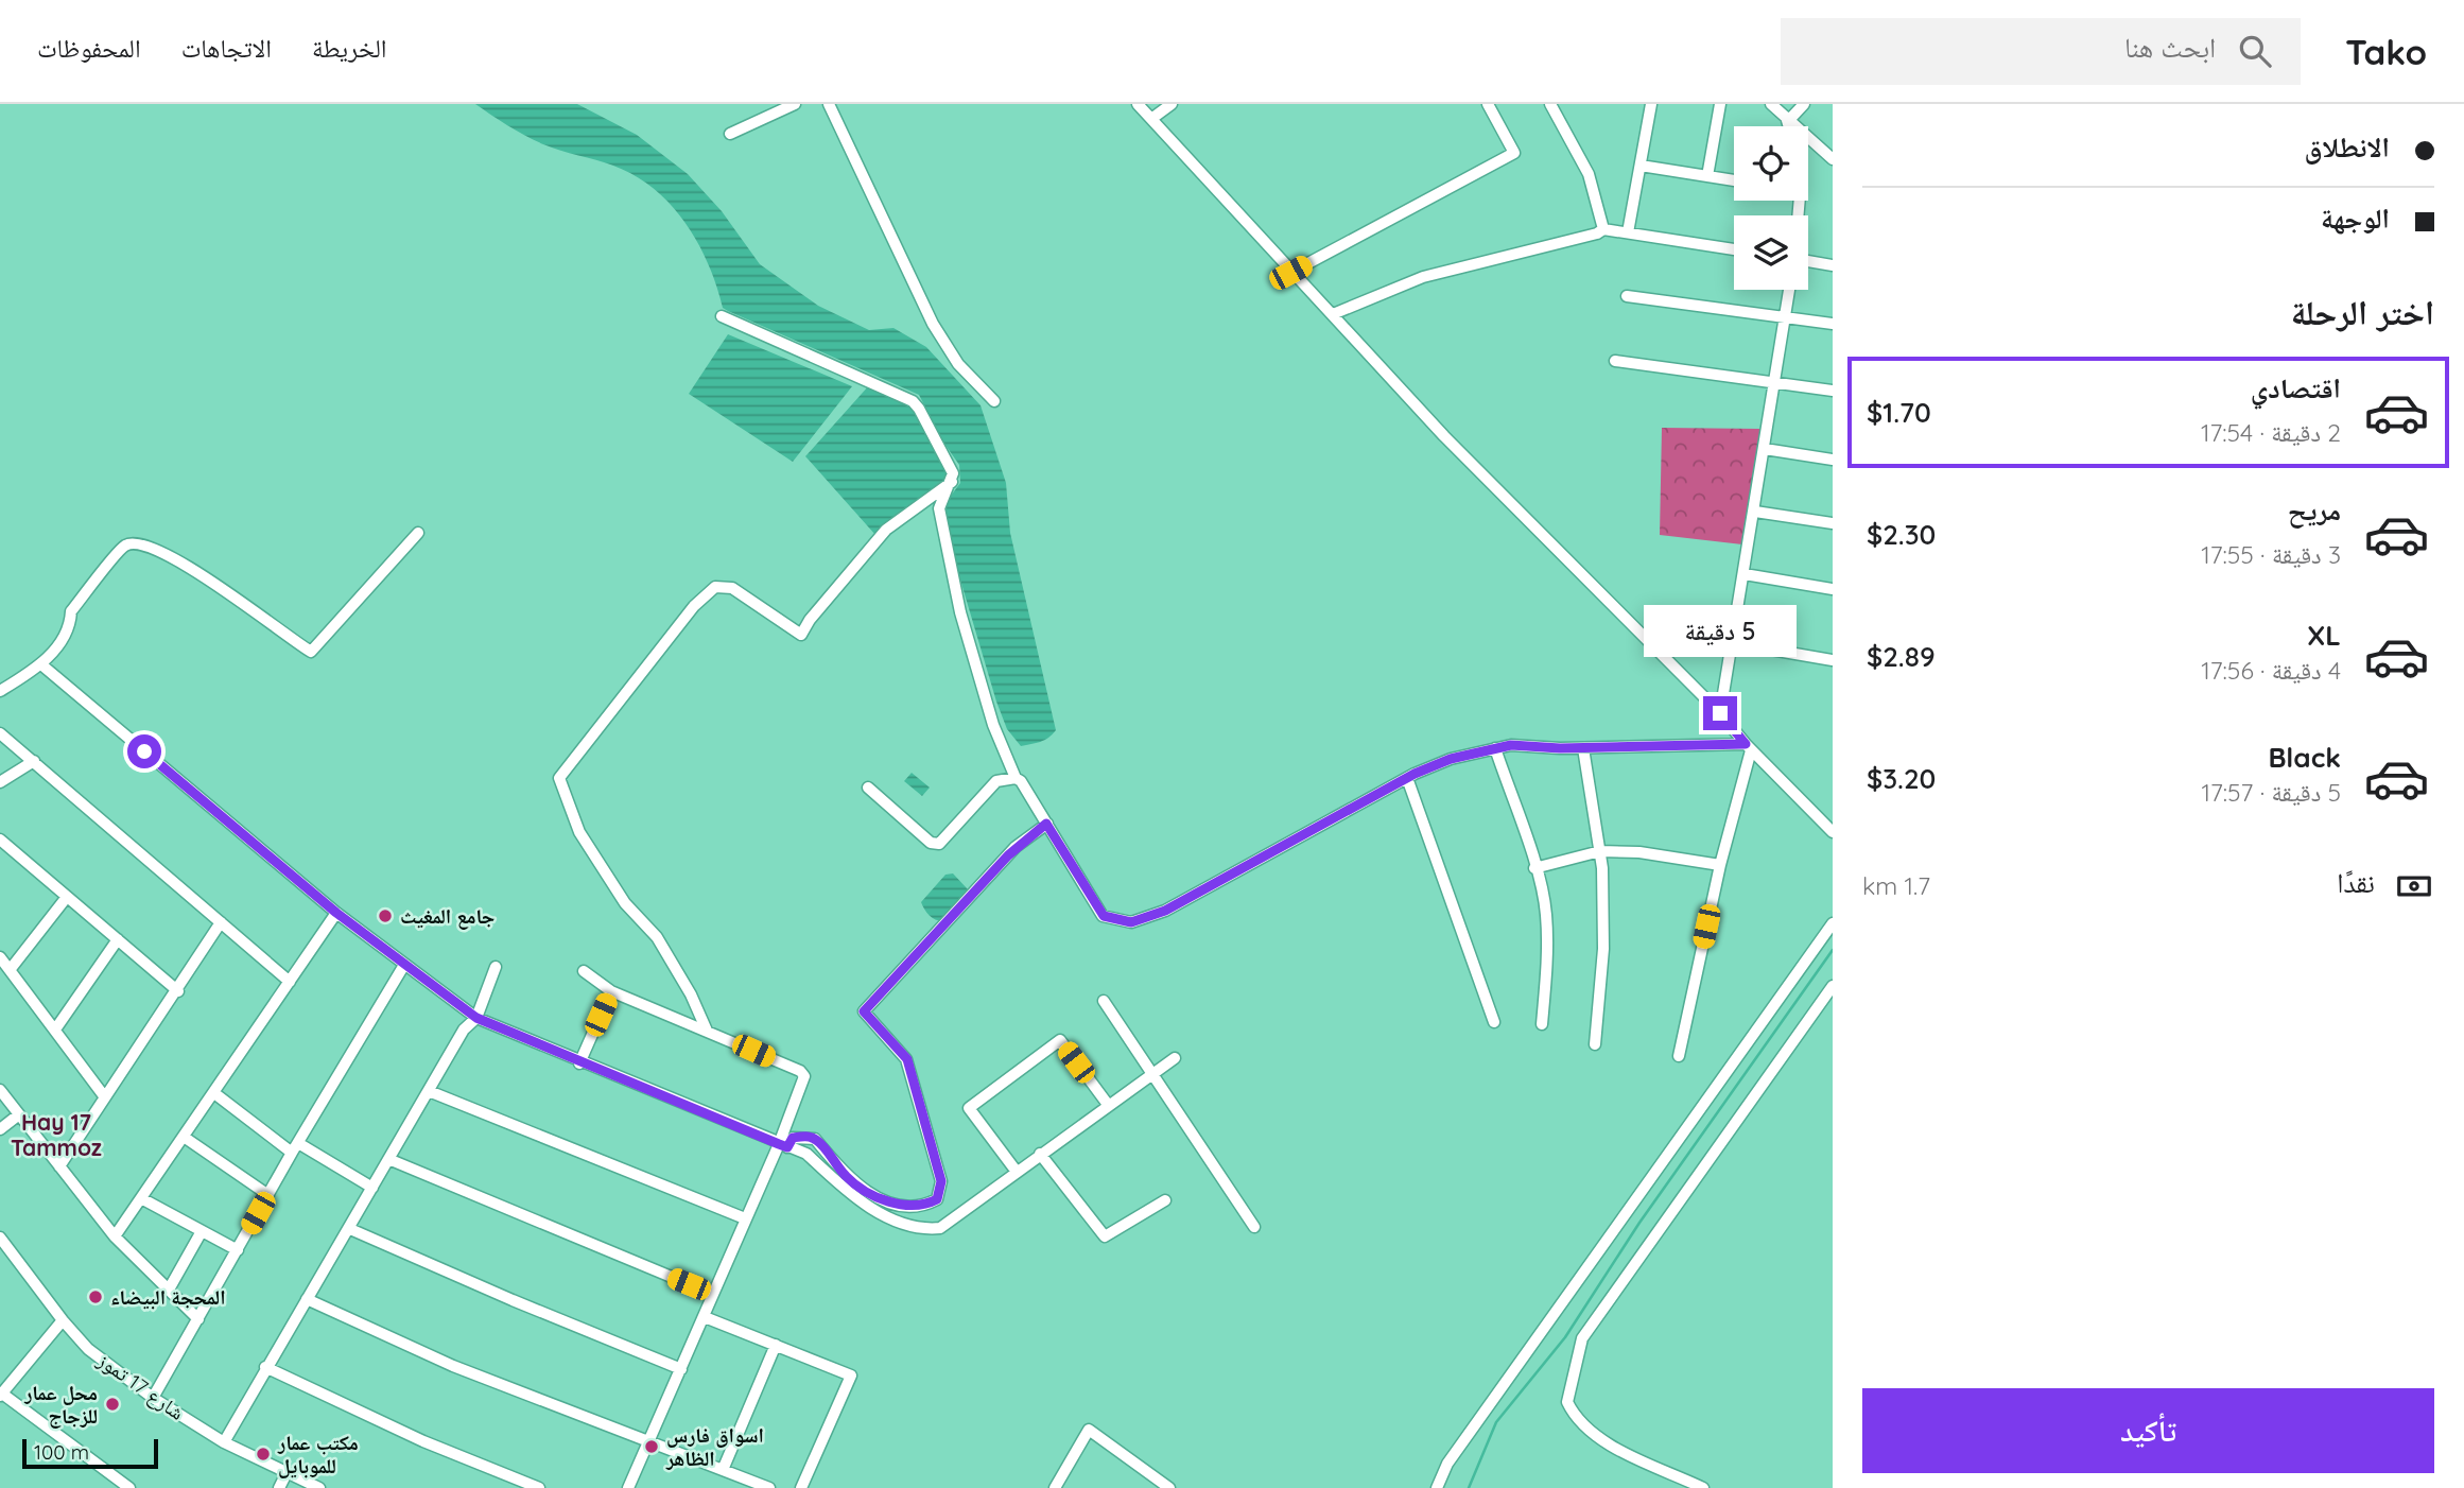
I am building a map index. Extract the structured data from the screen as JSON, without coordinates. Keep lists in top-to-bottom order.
{
  "streets": {
    "street": ["شارع 17 تموز"]
  },
  "districts": ["Hay 17 Tammoz"],
  "places": [
    "جامع المغيث",
    "المحجة البيضاء",
    "محل عمار للزجاج",
    "اسواق فارس الظاهر",
    "مكتب عمار للموبايل"
  ],
  "scale_bar": "100 m",
  "page": {
    "header": "Tako",
    "search": "ابحث هنا",
    "nav": ["الخريطة", "الاتجاهات", "المحفوظات"],
    "banner": ["الانطلاق", "الوجهة"],
    "heading": "اختر الرحلة",
    "list": [
      {
        "name": "اقتصادي",
        "note": "2 دقيقة · 17:54",
        "value": "$1.70"
      },
      {
        "name": "مريح",
        "note": "3 دقيقة · 17:55",
        "value": "$2.30"
      },
      {
        "name": "XL",
        "note": "4 دقيقة · 17:56",
        "value": "$2.89"
      },
      {
        "name": "Black",
        "note": "5 دقيقة · 17:57",
        "value": "$3.20"
      }
    ],
    "bubble": "5 دقيقة",
    "pay": ["نقدًا", "1.7 km"],
    "buttons": "تأكيد",
    "scale": "100 m"
  }
}
